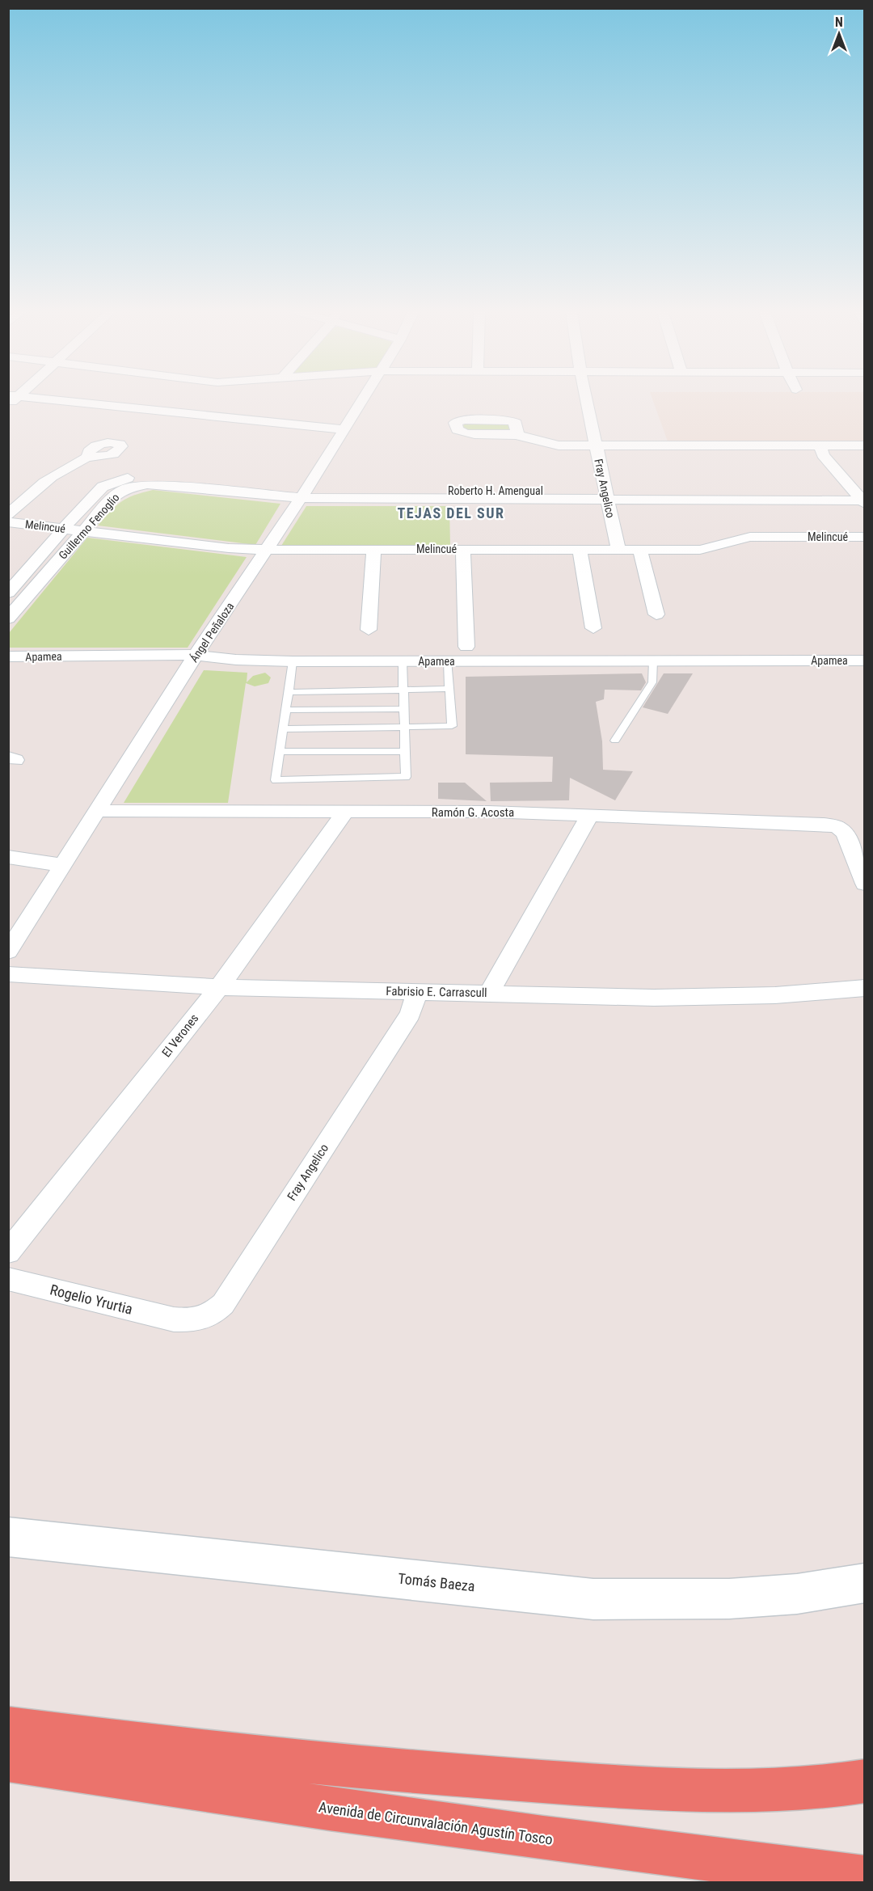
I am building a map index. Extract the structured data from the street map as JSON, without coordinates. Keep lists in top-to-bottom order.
{
  "streets": {
    "highway": ["Avenida de Circunvalación Agustín Tosco"],
    "street": [
      "Fray Angelico",
      "Roberto H. Amengual",
      "Melincué",
      "Guillermo Fenoglio",
      "Ángel Peñaloza",
      "Apamea",
      "Ramón G. Acosta",
      "Fabrisio E. Carrascull",
      "El Verones",
      "Rogelio Yrurtia",
      "Tomás Baeza"
    ]
  },
  "crossings": [
    ["Fray Angelico", "Roberto H. Amengual"],
    ["Fray Angelico", "Melincué"],
    ["Fray Angelico", "Fabrisio E. Carrascull"],
    ["Fray Angelico", "Rogelio Yrurtia"],
    ["Roberto H. Amengual", "Guillermo Fenoglio"],
    ["Roberto H. Amengual", "Ángel Peñaloza"],
    ["Melincué", "Guillermo Fenoglio"],
    ["Melincué", "Ángel Peñaloza"],
    ["Ángel Peñaloza", "Apamea"],
    ["Ángel Peñaloza", "Ramón G. Acosta"],
    ["Ramón G. Acosta", "El Verones"],
    ["Fabrisio E. Carrascull", "El Verones"]
  ],
  "districts": ["TEJAS DEL SUR"],
  "north": "top"
}
